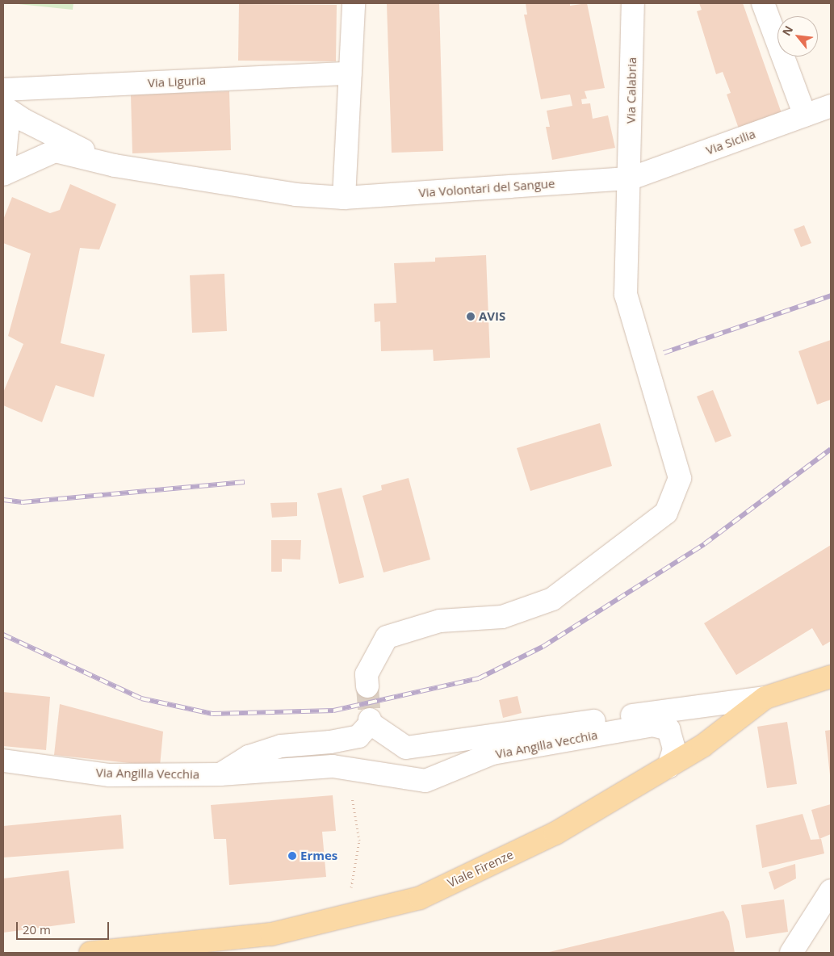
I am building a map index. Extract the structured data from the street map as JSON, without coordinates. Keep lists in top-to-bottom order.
{
  "streets": {
    "main road": ["Viale Firenze"],
    "street": [
      "Via Liguria",
      "Via Calabria",
      "Via Sicilia",
      "Via Volontari del Sangue",
      "Via Angilla Vecchia"
    ]
  },
  "crossings": [
    ["Via Calabria", "Via Sicilia"],
    ["Via Calabria", "Via Volontari del Sangue"],
    ["Via Sicilia", "Via Volontari del Sangue"],
    ["Via Angilla Vecchia", "Viale Firenze"]
  ],
  "places": ["AVIS", "Ermes"],
  "scale_bar": "20 m",
  "north": "top left"
}
